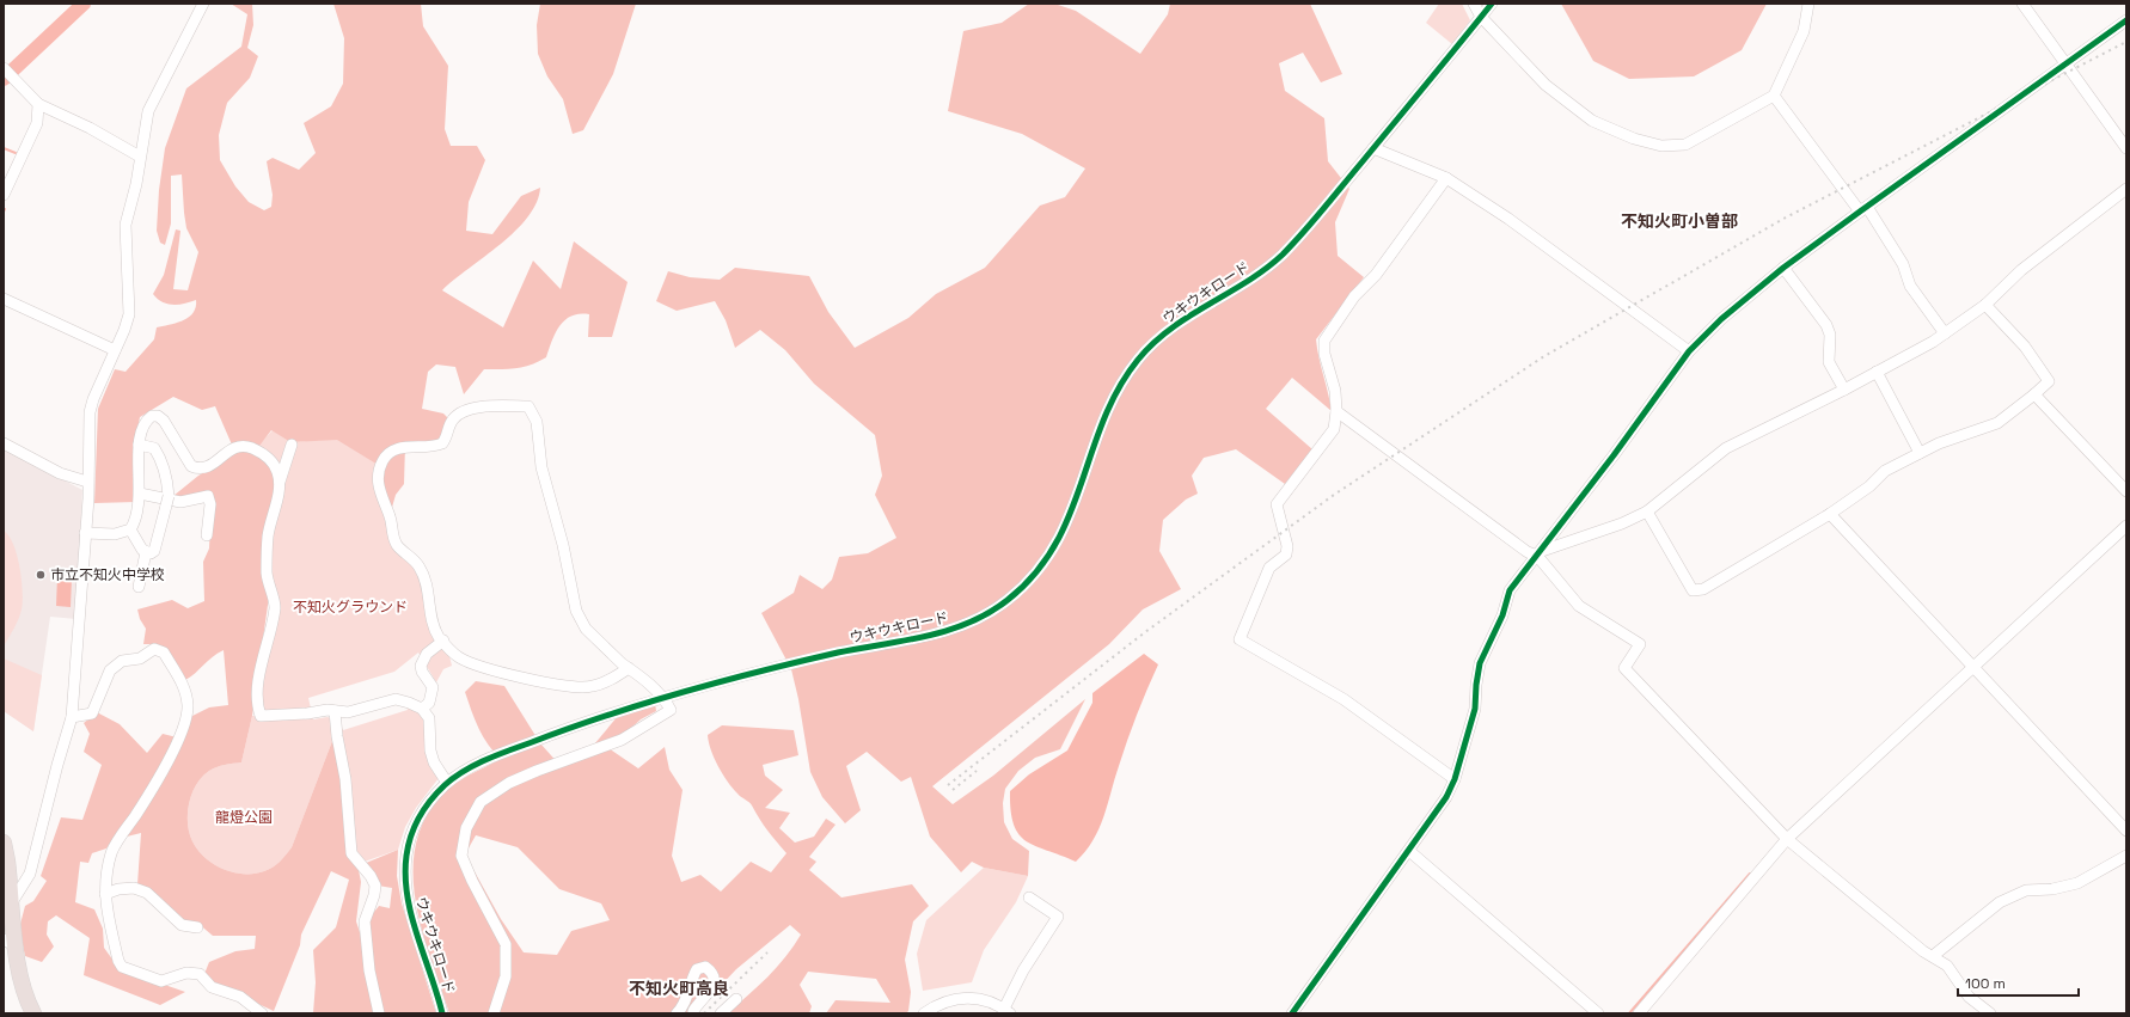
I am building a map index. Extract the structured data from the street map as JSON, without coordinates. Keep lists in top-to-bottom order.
{
  "streets": {
    "street": ["ウキウキロード"]
  },
  "districts": ["不知火町小曽部", "不知火町高良"],
  "parks": ["不知火グラウンド", "龍燈公園"],
  "places": ["市立不知火中学校"],
  "scale_bar": "100 m"
}
